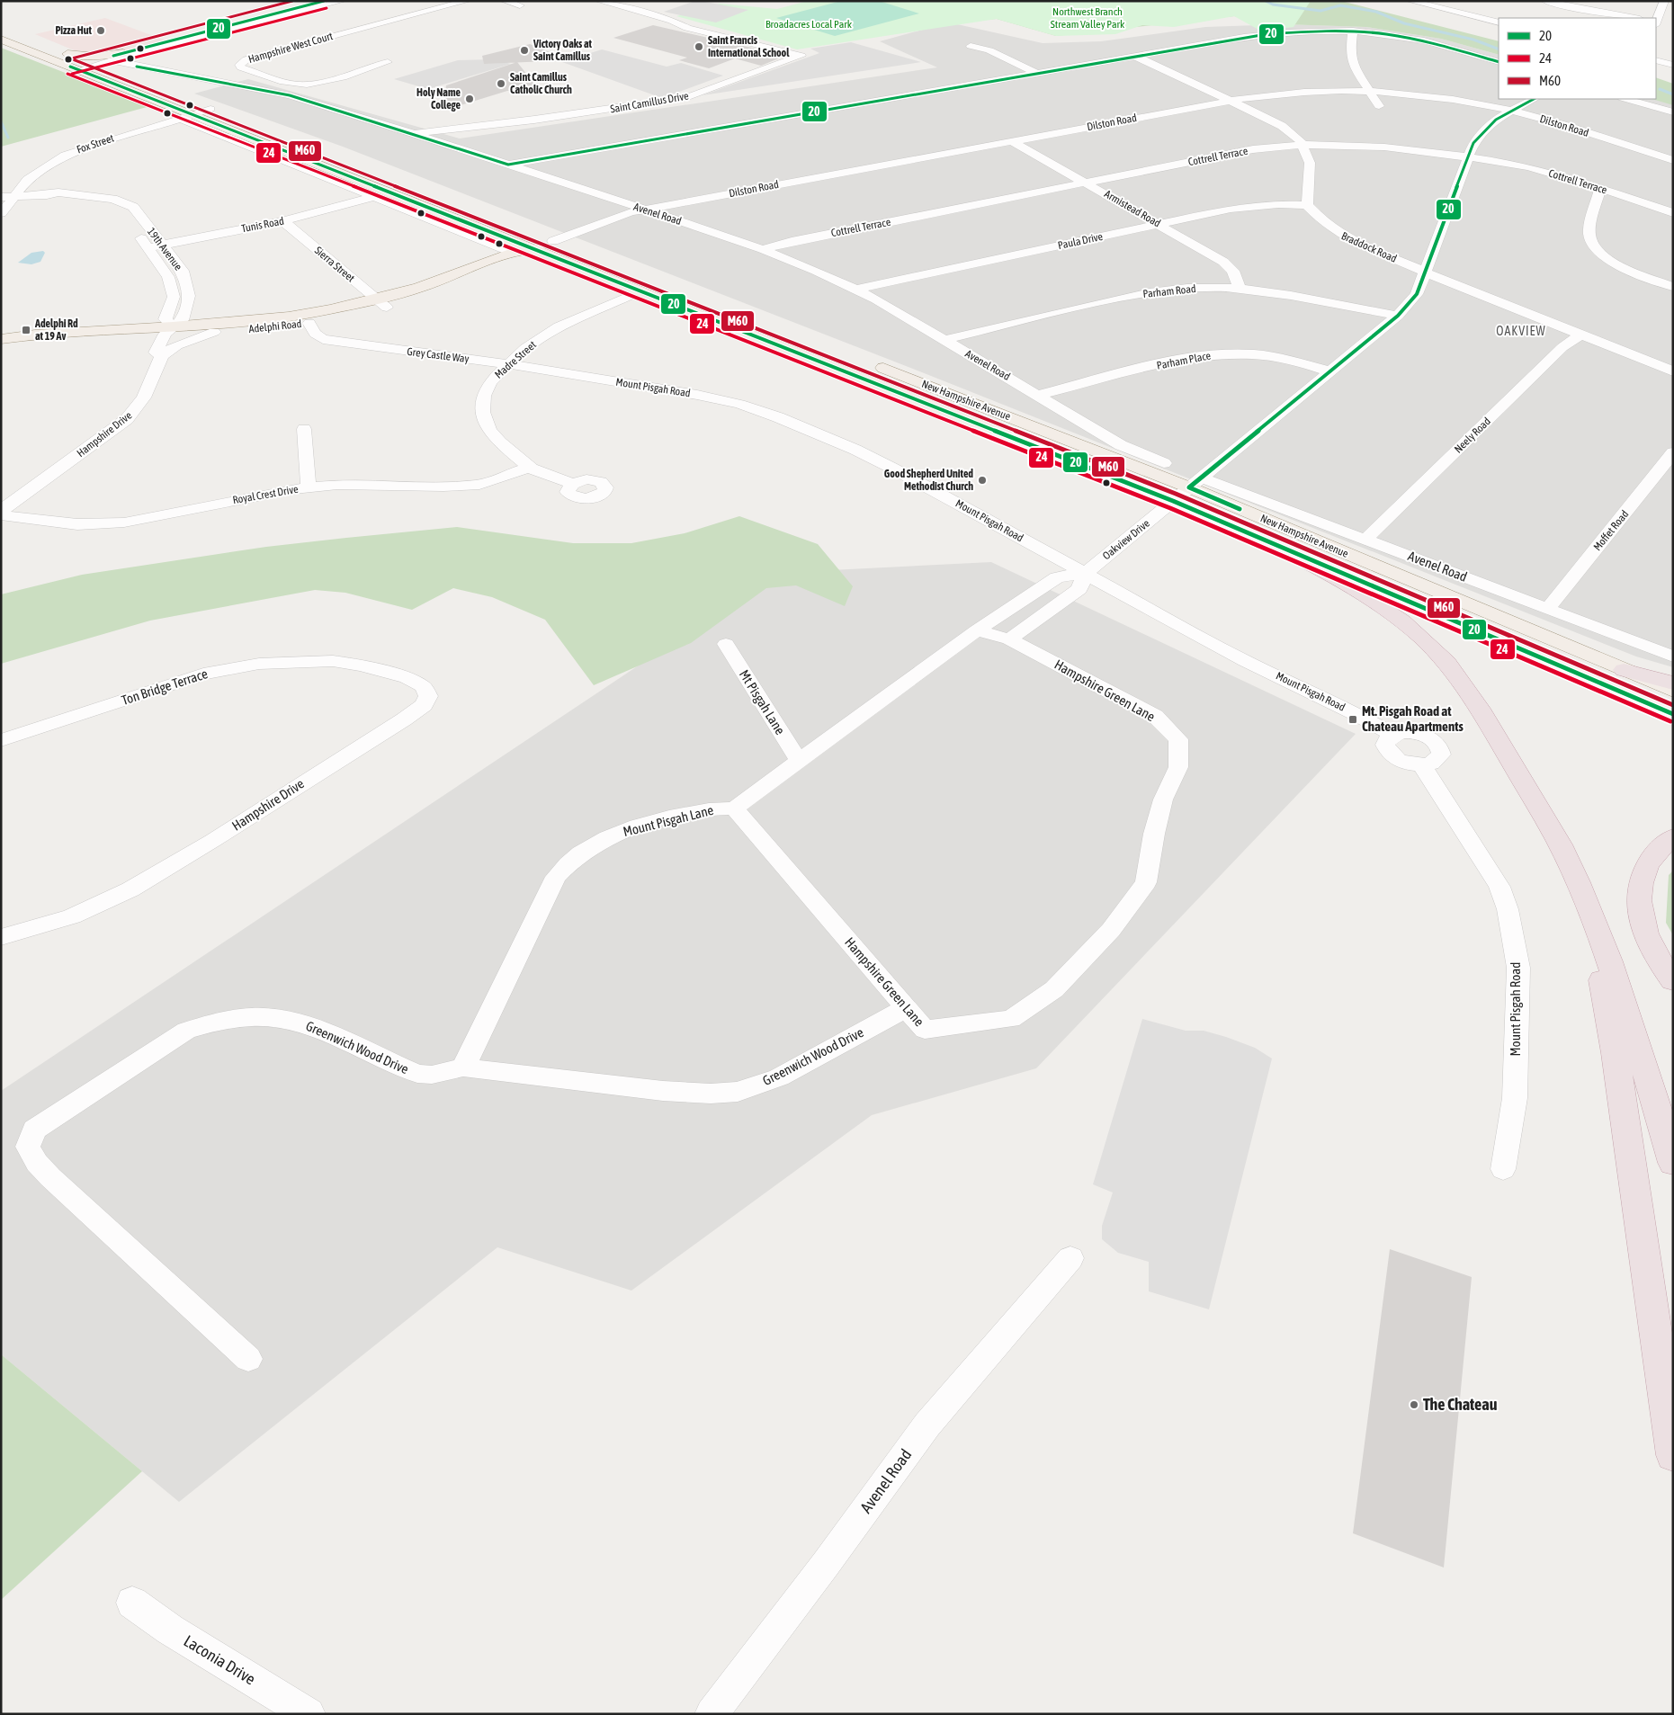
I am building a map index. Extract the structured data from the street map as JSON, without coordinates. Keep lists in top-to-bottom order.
{
  "streets": {
    "main road": ["Adelphi Road", "New Hampshire Avenue"],
    "street": [
      "Hampshire West Court",
      "Saint Camillus Drive",
      "Dilston Road",
      "Fox Street",
      "Cottrell Terrace",
      "Armistead Road",
      "Avenel Road",
      "Tunis Road",
      "Paula Drive",
      "Braddock Road",
      "19th Avenue",
      "Sierra Street",
      "Parham Road",
      "Grey Castle Way",
      "Madre Street",
      "Parham Place",
      "Mount Pisgah Road",
      "Hampshire Drive",
      "Neely Road",
      "Royal Crest Drive",
      "Moffet Road",
      "Oakview Drive",
      "Ton Bridge Terrace",
      "Hampshire Green Lane",
      "Mt Pisgah Lane",
      "Mount Pisgah Lane",
      "Greenwich Wood Drive",
      "Laconia Drive"
    ]
  },
  "crossings": [
    ["Saint Camillus Drive", "Avenel Road"],
    ["Dilston Road", "Armistead Road"],
    ["Dilston Road", "Avenel Road"],
    ["Dilston Road", "Adelphi Road"],
    ["Dilston Road", "New Hampshire Avenue"],
    ["Dilston Road", "Oakview Drive"],
    ["Fox Street", "19th Avenue"],
    ["Fox Street", "New Hampshire Avenue"],
    ["Cottrell Terrace", "Armistead Road"],
    ["Cottrell Terrace", "Avenel Road"],
    ["Cottrell Terrace", "Oakview Drive"],
    ["Armistead Road", "Paula Drive"],
    ["Armistead Road", "Parham Road"],
    ["Avenel Road", "Paula Drive"],
    ["Avenel Road", "Parham Road"],
    ["Avenel Road", "Parham Place"],
    ["Avenel Road", "New Hampshire Avenue"],
    ["Avenel Road", "Neely Road"],
    ["Avenel Road", "Moffet Road"],
    ["Avenel Road", "Oakview Drive"],
    ["Tunis Road", "19th Avenue"],
    ["Tunis Road", "Sierra Street"],
    ["Paula Drive", "Braddock Road"],
    ["Braddock Road", "Neely Road"],
    ["Braddock Road", "Oakview Drive"],
    ["Sierra Street", "Adelphi Road"],
    ["Parham Road", "Oakview Drive"],
    ["Adelphi Road", "Grey Castle Way"],
    ["Adelphi Road", "New Hampshire Avenue"],
    ["Adelphi Road", "Hampshire Drive"],
    ["Grey Castle Way", "Madre Street"],
    ["Grey Castle Way", "Mount Pisgah Road"],
    ["Madre Street", "Mount Pisgah Road"],
    ["Madre Street", "Royal Crest Drive"],
    ["Parham Place", "Oakview Drive"],
    ["Mount Pisgah Road", "Oakview Drive"],
    ["Mount Pisgah Road", "Mount Pisgah Lane"],
    ["New Hampshire Avenue", "Oakview Drive"],
    ["Hampshire Drive", "Ton Bridge Terrace"],
    ["Oakview Drive", "Mount Pisgah Lane"],
    ["Hampshire Green Lane", "Mount Pisgah Lane"],
    ["Hampshire Green Lane", "Greenwich Wood Drive"],
    ["Mt Pisgah Lane", "Mount Pisgah Lane"],
    ["Mount Pisgah Lane", "Greenwich Wood Drive"]
  ],
  "districts": ["OAKVIEW"],
  "parks": ["Northwest Branch Stream Valley Park", "Broadacres Local Park"],
  "places": {
    "other": [
      "Pizza Hut",
      "Saint Francis International School",
      "Victory Oaks at Saint Camillus",
      "Saint Camillus Catholic Church",
      "Holy Name College",
      "Good Shepherd United Methodist Church",
      "The Chateau"
    ],
    "transit": ["Adelphi Rd at 19 Av", "Mt. Pisgah Road at Chateau Apartments"]
  },
  "lines": ["transit line 20", "transit line M60", "transit line 24"],
  "legend": ["20", "24", "M60"]
}
